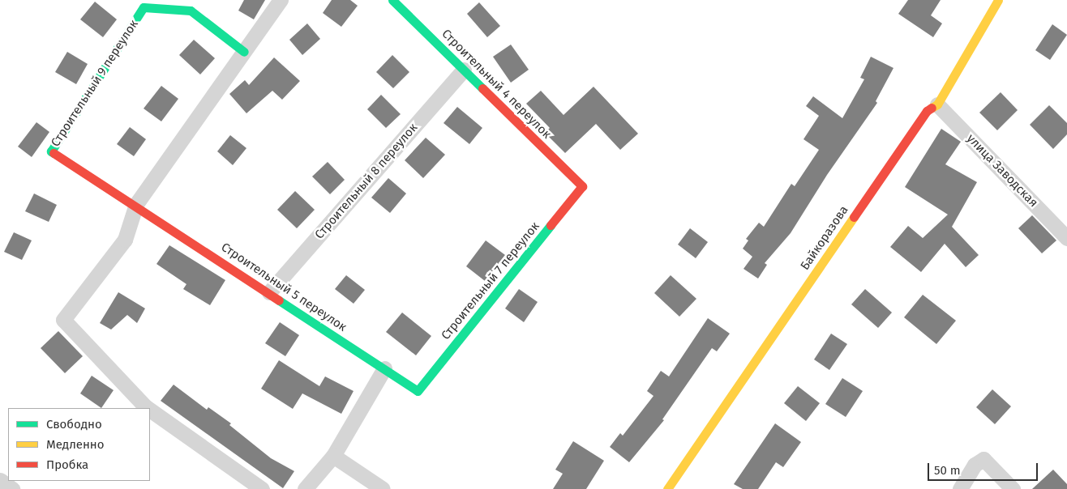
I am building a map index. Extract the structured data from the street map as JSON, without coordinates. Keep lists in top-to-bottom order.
{
  "streets": {
    "street": [
      "Строительный 9 переулок",
      "Строительный 4 переулок",
      "улица Заводская",
      "Строительный 8 переулок",
      "Байкоразова",
      "Строительный 7 переулок",
      "Строительный 5 переулок"
    ]
  },
  "crossings": [
    ["Строительный 9 переулок", "Строительный 5 переулок"],
    ["Строительный 4 переулок", "Строительный 8 переулок"],
    ["Строительный 4 переулок", "Строительный 7 переулок"],
    ["улица Заводская", "Байкоразова"],
    ["Строительный 8 переулок", "Строительный 5 переулок"],
    ["Строительный 7 переулок", "Строительный 5 переулок"]
  ],
  "legend": ["Свободно", "Медленно", "Пробка"],
  "scale_bar": "50 m"
}
